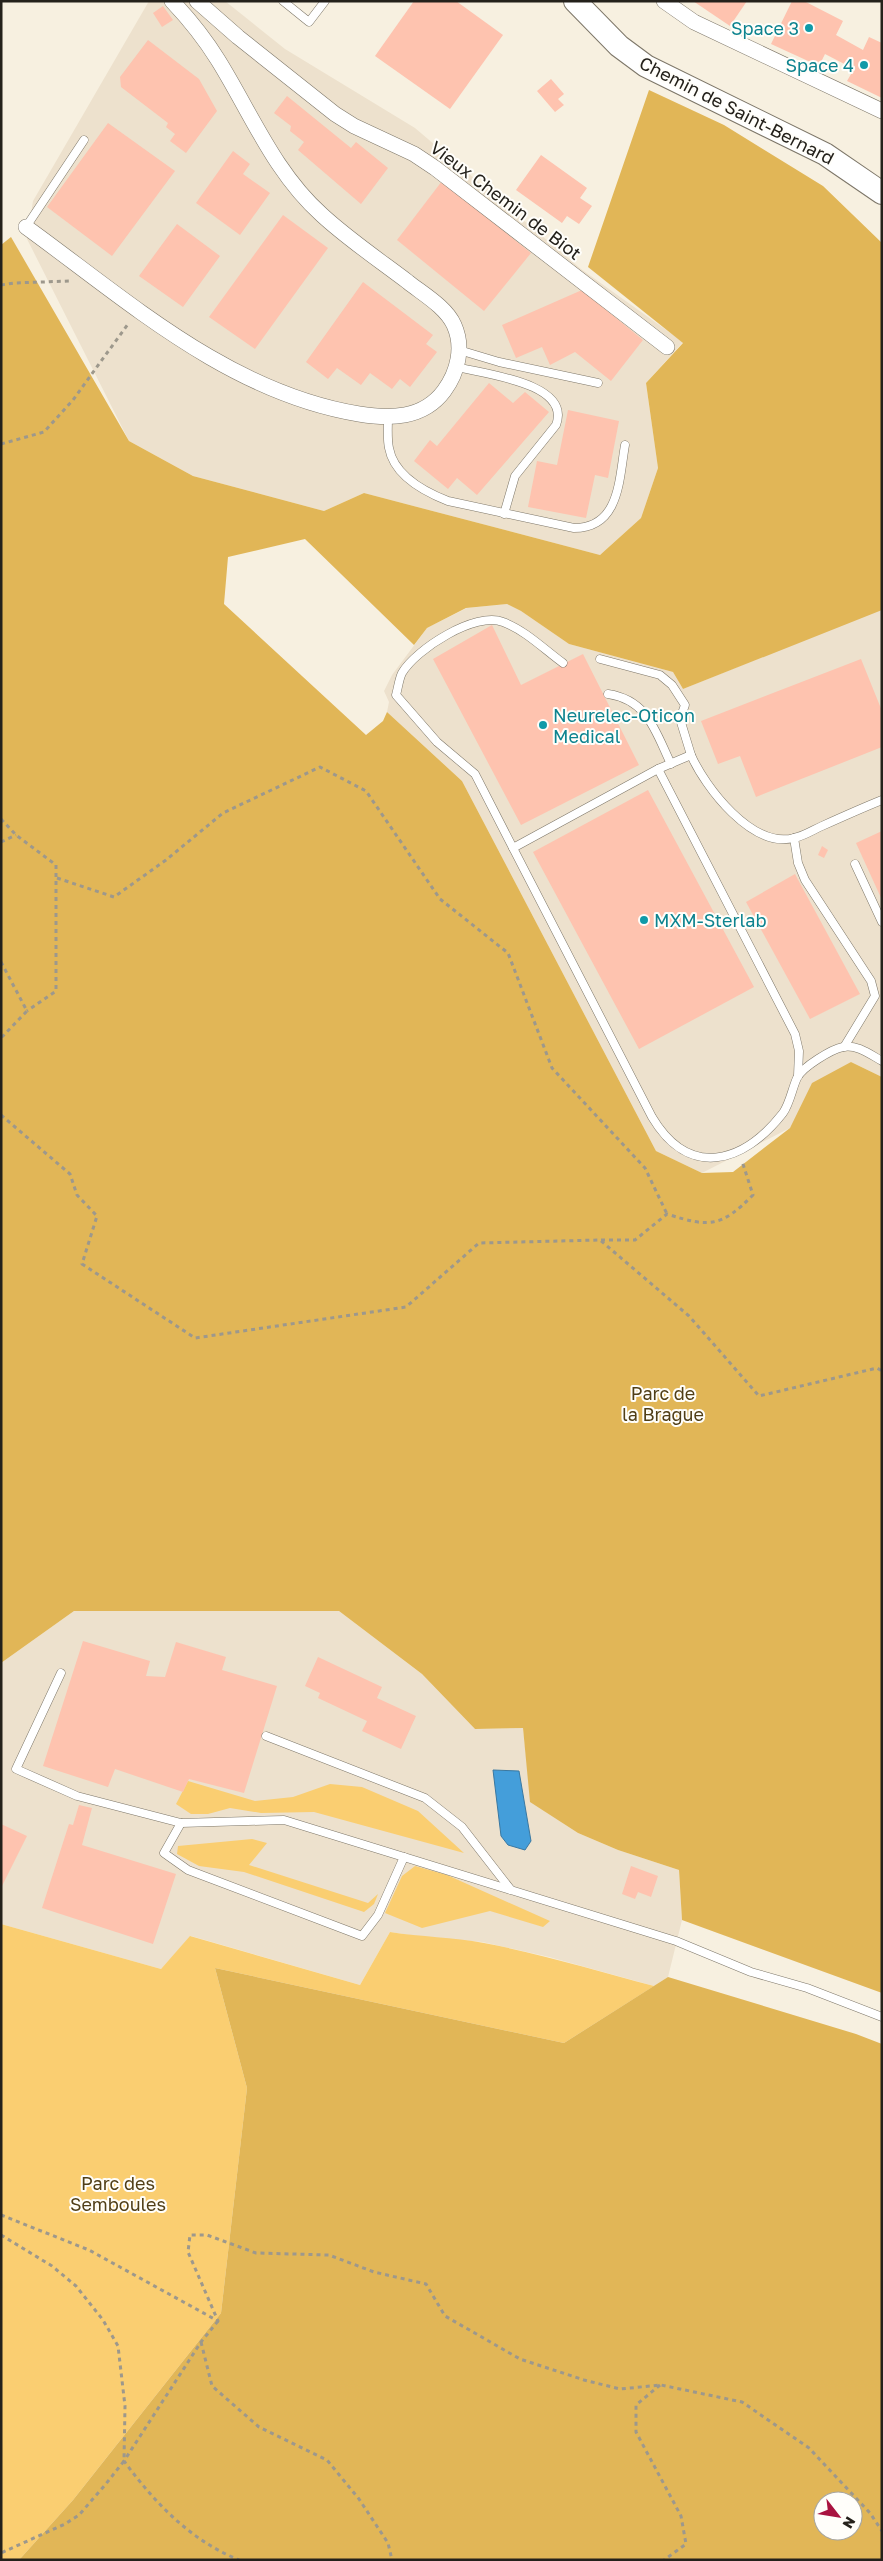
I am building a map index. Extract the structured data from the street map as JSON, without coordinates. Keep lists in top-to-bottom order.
{
  "streets": {
    "main road": ["Chemin de Saint-Bernard"],
    "street": ["Vieux Chemin de Biot"]
  },
  "parks": ["Parc de la Brague", "Parc des Semboules"],
  "places": [
    "Space 3",
    "Space 4",
    "Neurelec-Oticon Medical",
    "MXM-Sterlab"
  ],
  "north": "bottom right"
}
